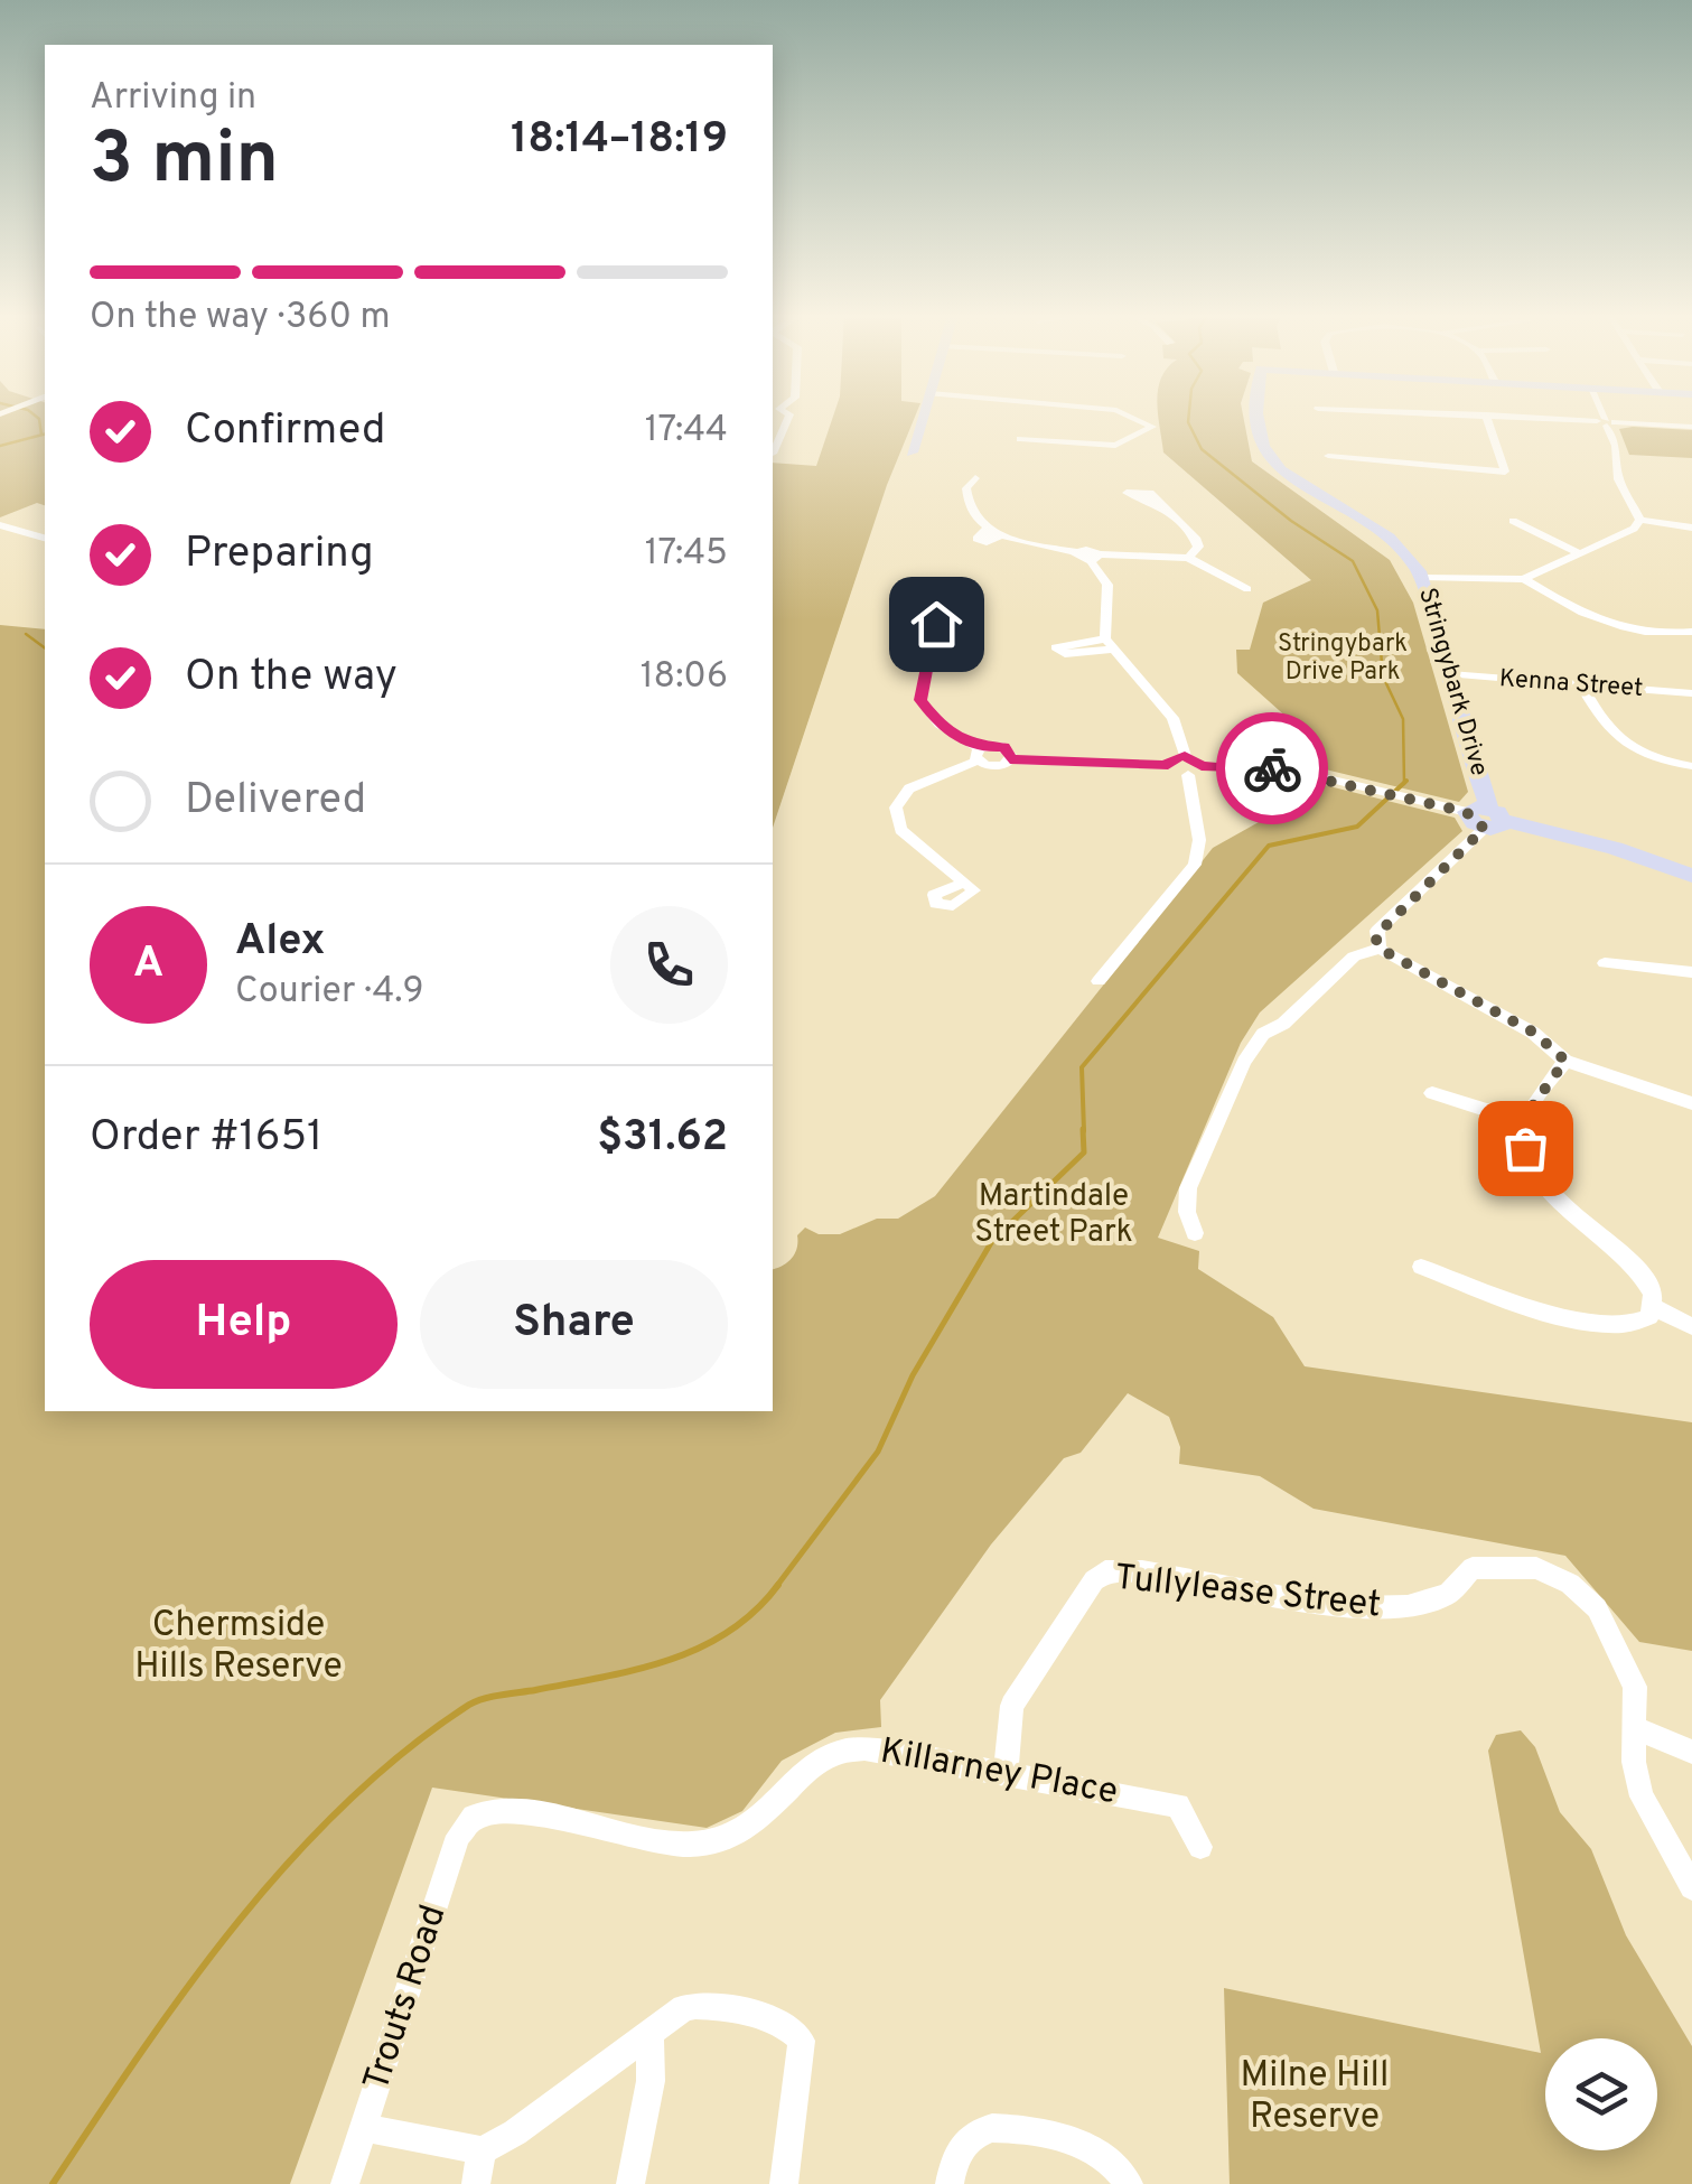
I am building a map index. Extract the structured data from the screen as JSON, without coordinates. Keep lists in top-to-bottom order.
{
  "streets": {
    "street": [
      "Stringybark Drive",
      "Kenna Street",
      "Tullylease Street",
      "Killarney Place",
      "Trouts Road"
    ]
  },
  "crossings": [
    ["Stringybark Drive", "Kenna Street"],
    ["Tullylease Street", "Killarney Place"],
    ["Killarney Place", "Trouts Road"]
  ],
  "parks": [
    "Stringybark Drive Park",
    "Martindale Street Park",
    "Chermside Hills Reserve",
    "Milne Hill Reserve"
  ],
  "page": {
    "heading": ["3 min", "Arriving in", "18:14–18:19"],
    "panel": [
      "Alex",
      "Courier · 4.9",
      "Order #1651",
      "$31.62"
    ],
    "bar": "On the way · 360 m",
    "list": [
      ["Confirmed", "17:44"],
      ["Preparing", "17:45"],
      ["On the way", "18:06"],
      "Delivered"
    ],
    "round": "A",
    "buttons": ["Help", "Share"]
  }
}
